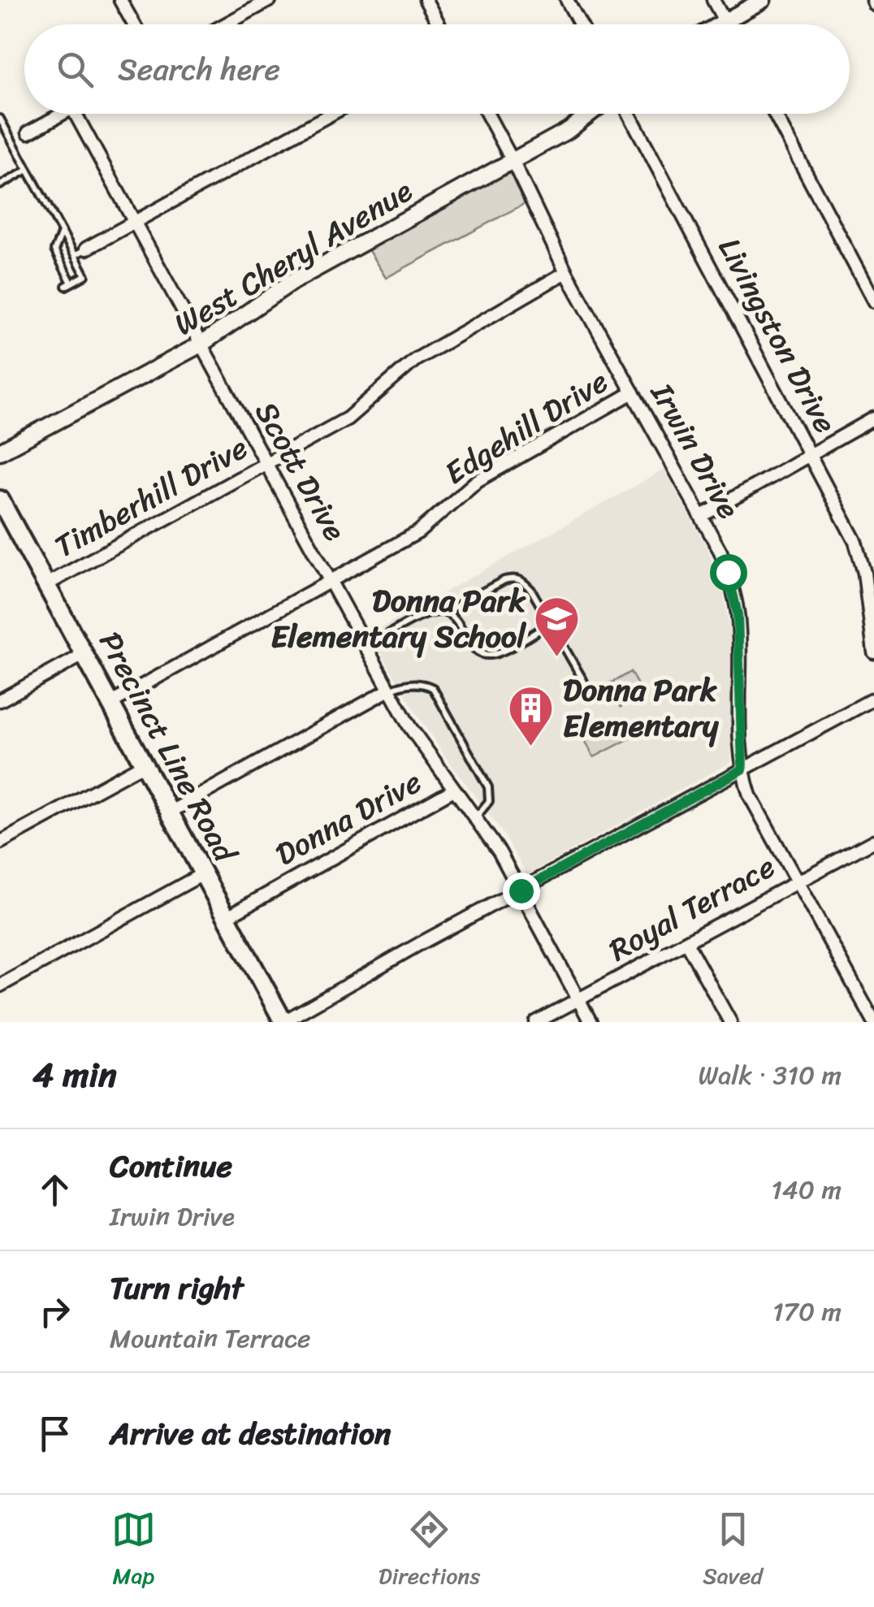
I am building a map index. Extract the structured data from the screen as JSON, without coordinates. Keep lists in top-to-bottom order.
{
  "streets": {
    "main road": ["Precinct Line Road"],
    "street": [
      "West Cheryl Avenue",
      "Livingston Drive",
      "Edgehill Drive",
      "Irwin Drive",
      "Scott Drive",
      "Timberhill Drive",
      "Donna Drive",
      "Royal Terrace"
    ]
  },
  "crossings": [
    ["West Cheryl Avenue", "Irwin Drive"],
    ["West Cheryl Avenue", "Scott Drive"],
    ["Edgehill Drive", "Irwin Drive"],
    ["Edgehill Drive", "Scott Drive"],
    ["Edgehill Drive", "Precinct Line Road"],
    ["Irwin Drive", "Timberhill Drive"],
    ["Irwin Drive", "Royal Terrace"],
    ["Scott Drive", "Timberhill Drive"],
    ["Scott Drive", "Donna Drive"],
    ["Scott Drive", "Royal Terrace"],
    ["Timberhill Drive", "Precinct Line Road"],
    ["Precinct Line Road", "Donna Drive"]
  ],
  "places": {
    "school or university": ["Donna Park Elementary School"],
    "building": ["Donna Park Elementary"]
  },
  "page": {
    "search": "Search here",
    "heading": ["4 min", "Walk · 310 m"],
    "list": [
      ["Continue", "Irwin Drive", "140 m"],
      ["Turn right", "Mountain Terrace", "170 m"],
      "Arrive at destination"
    ],
    "nav": ["Map", "Directions", "Saved"]
  }
}
